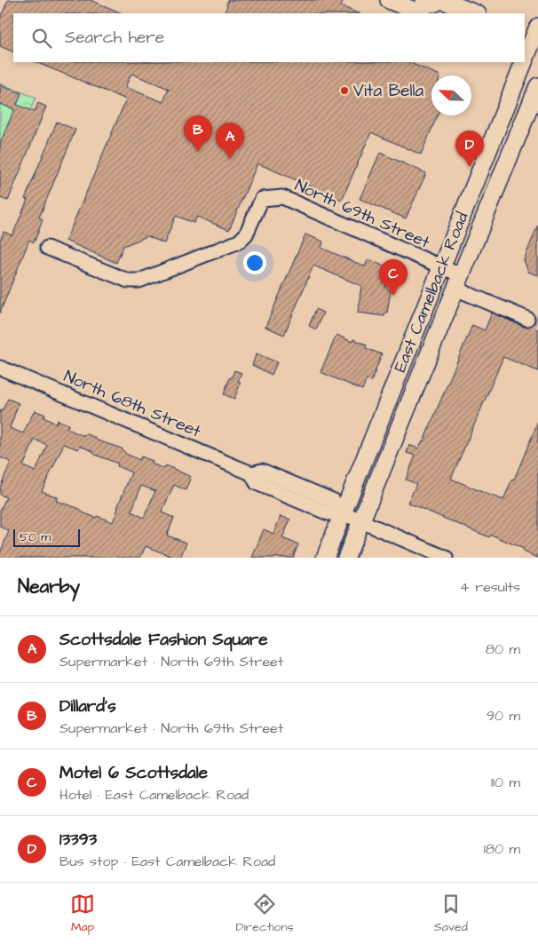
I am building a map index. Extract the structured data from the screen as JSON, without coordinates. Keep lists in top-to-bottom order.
{
  "streets": {
    "main road": ["East Camelback Road"],
    "street": ["North 69th Street", "North 68th Street"]
  },
  "crossings": [
    ["North 69th Street", "East Camelback Road"],
    ["East Camelback Road", "North 68th Street"]
  ],
  "places": ["Vita Bella"],
  "scale_bar": "50 m",
  "north": "top left",
  "page": {
    "search": "Search here",
    "pins": [
      "B",
      "A",
      "D",
      "C"
    ],
    "scale": "50 m",
    "heading": ["Nearby", "4 results"],
    "list": [
      {
        "mark": "A",
        "name": "Scottsdale Fashion Square",
        "note": "Supermarket · North 69th Street",
        "value": "80 m"
      },
      {
        "mark": "B",
        "name": "Dillard's",
        "note": "Supermarket · North 69th Street",
        "value": "90 m"
      },
      {
        "mark": "C",
        "name": "Motel 6 Scottsdale",
        "note": "Hotel · East Camelback Road",
        "value": "110 m"
      },
      {
        "mark": "D",
        "name": "13393",
        "note": "Bus stop · East Camelback Road",
        "value": "180 m"
      }
    ],
    "nav": ["Map", "Directions", "Saved"]
  }
}
